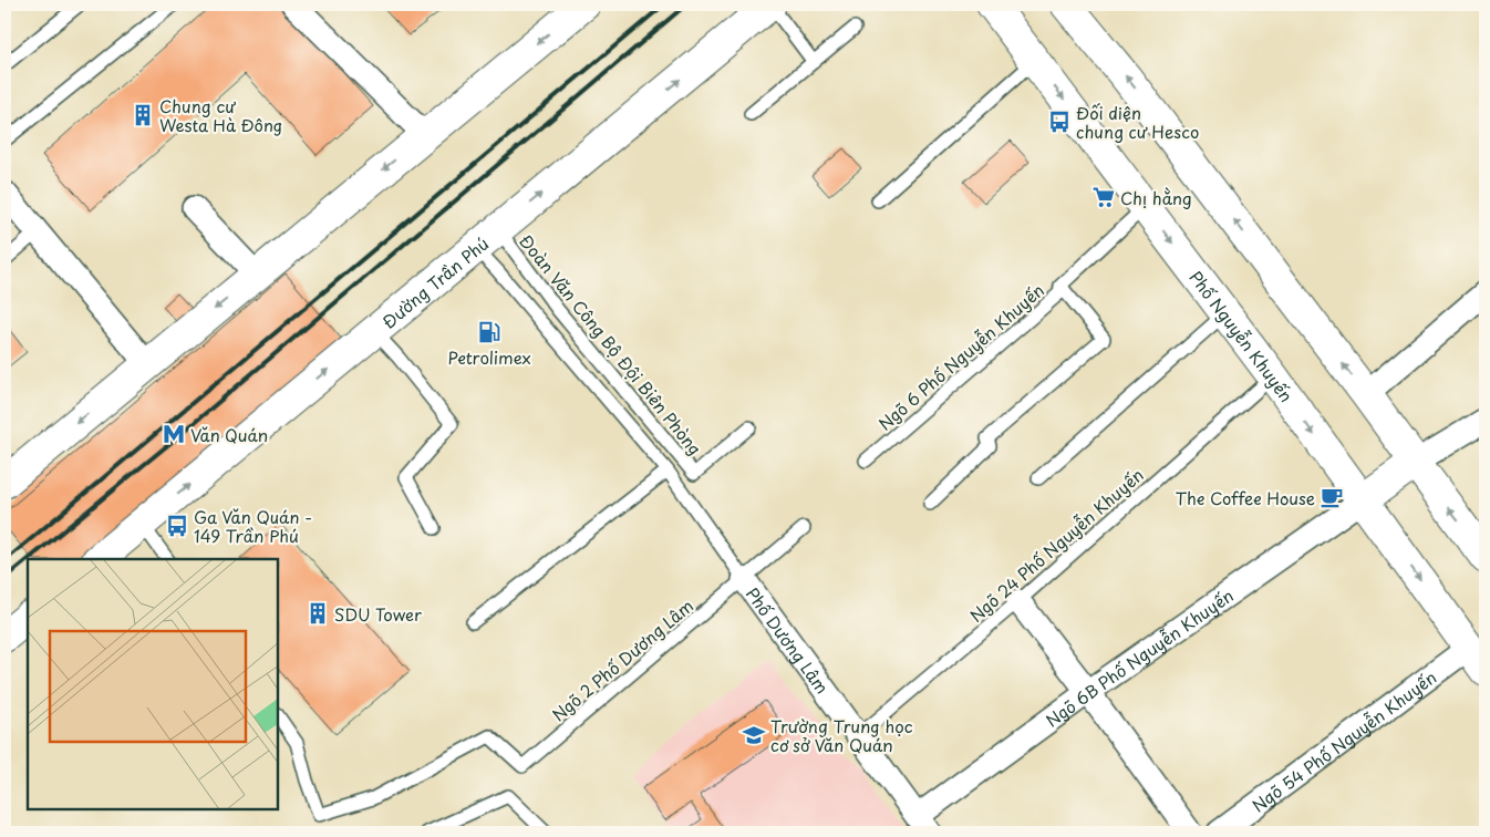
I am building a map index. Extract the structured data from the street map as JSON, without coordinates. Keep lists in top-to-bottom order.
{
  "streets": {
    "main road": ["Đường Trần Phú", "Phố Nguyễn Khuyến"],
    "street": ["Phố Dương Lâm", "Ngõ 6B Phố Nguyễn Khuyến", "Ngõ 54 Phố Nguyễn Khuyến"],
    "lane": [
      "Đoàn Văn Công Bộ Đội Biên Phòng",
      "Ngõ 6 Phố Nguyễn Khuyến",
      "Ngõ 24 Phố Nguyễn Khuyến",
      "Ngõ 2 Phố Dương Lâm"
    ]
  },
  "crossings": [
    ["Đường Trần Phú", "Đoàn Văn Công Bộ Đội Biên Phòng"],
    ["Phố Nguyễn Khuyến", "Ngõ 6 Phố Nguyễn Khuyến"],
    ["Phố Nguyễn Khuyến", "Ngõ 24 Phố Nguyễn Khuyến"],
    ["Phố Nguyễn Khuyến", "Ngõ 6B Phố Nguyễn Khuyến"],
    ["Phố Nguyễn Khuyến", "Ngõ 54 Phố Nguyễn Khuyến"],
    ["Ngõ 24 Phố Nguyễn Khuyến", "Phố Dương Lâm"],
    ["Phố Dương Lâm", "Ngõ 6B Phố Nguyễn Khuyến"],
    ["Phố Dương Lâm", "Ngõ 2 Phố Dương Lâm"]
  ],
  "places": {
    "building": ["Chung cư Westa Hà Đông", "SDU Tower"],
    "bus stop": ["Đối diện chung cư Hesco", "Ga Văn Quán - 149 Trần Phú"],
    "supermarket": ["Chị hằng"],
    "fuel station": ["Petrolimex"],
    "metro station": ["Văn Quán"],
    "cafe": ["The Coffee House"],
    "school or university": ["Trường Trung học cơ sở Văn Quán"]
  }
}
